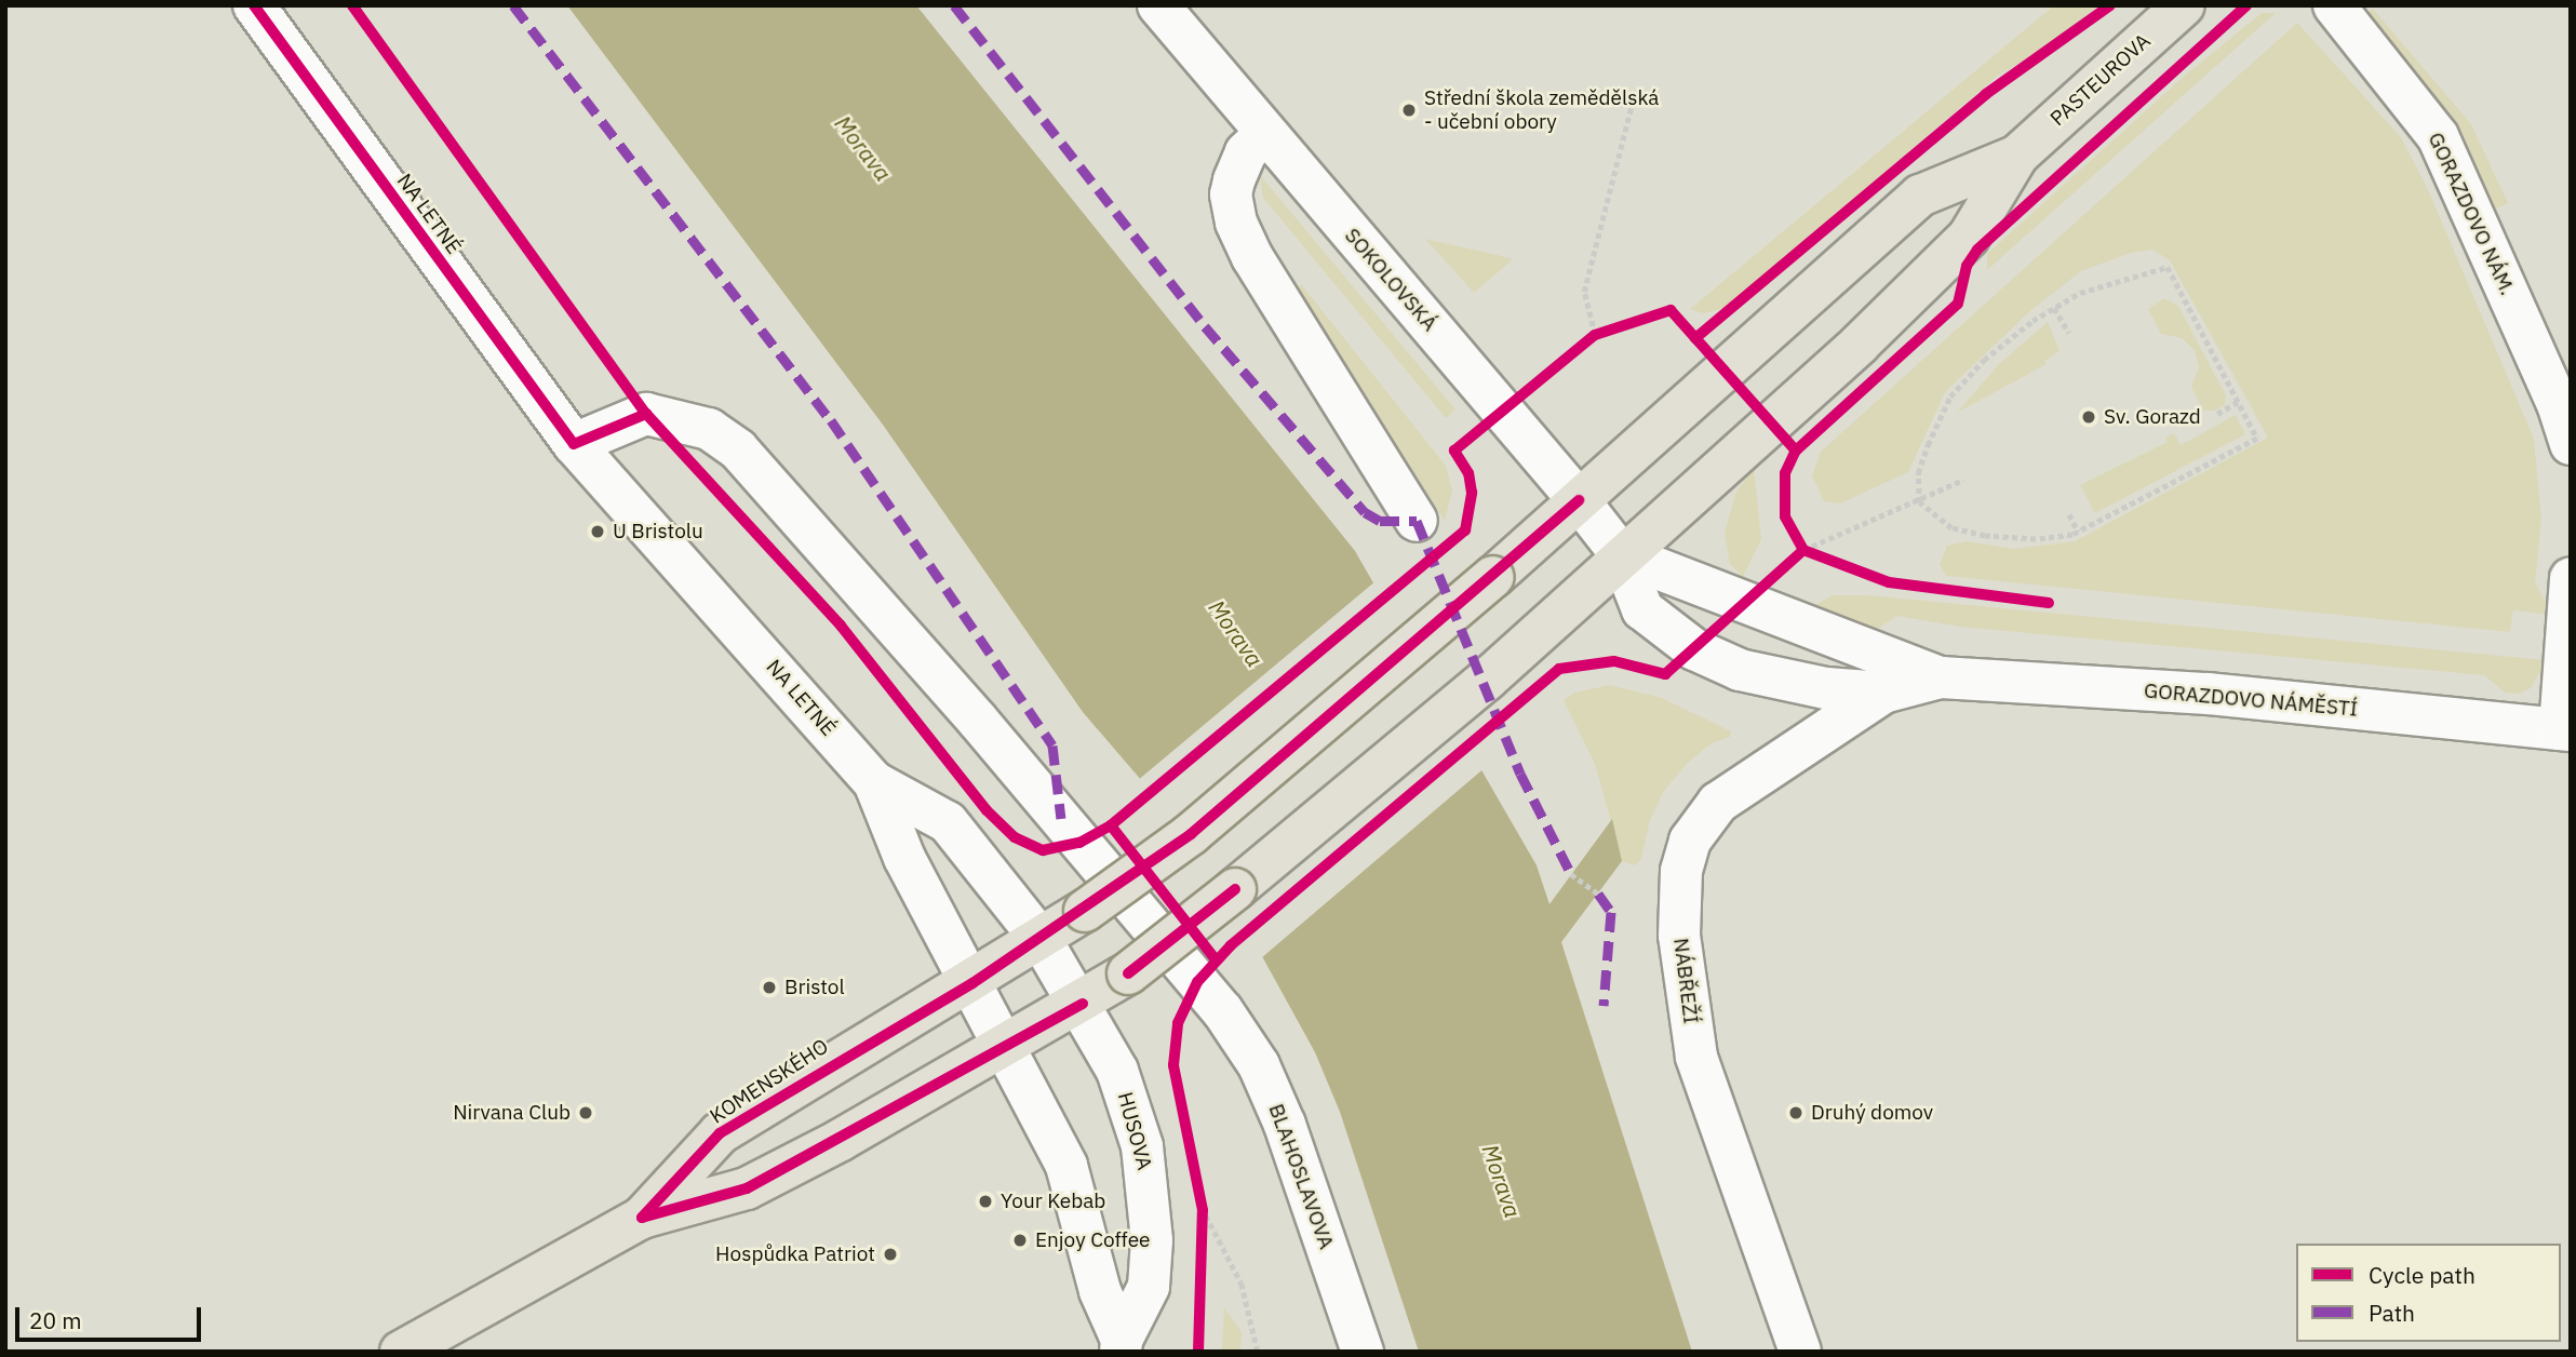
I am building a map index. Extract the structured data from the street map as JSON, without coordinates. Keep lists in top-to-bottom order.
{
  "streets": {
    "main road": ["PASTEUROVA", "KOMENSKÉHO"],
    "street": [
      "NA LETNÉ",
      "GORAZDOVO NÁM.",
      "SOKOLOVSKÁ",
      "GORAZDOVO NÁMĚSTÍ",
      "NÁBŘEŽÍ",
      "HUSOVA",
      "BLAHOSLAVOVA"
    ]
  },
  "crossings": [
    ["PASTEUROVA", "KOMENSKÉHO"],
    ["NA LETNÉ", "KOMENSKÉHO"],
    ["NA LETNÉ", "HUSOVA"],
    ["NA LETNÉ", "BLAHOSLAVOVA"],
    ["SOKOLOVSKÁ", "NÁBŘEŽÍ"],
    ["SOKOLOVSKÁ", "KOMENSKÉHO"],
    ["KOMENSKÉHO", "HUSOVA"]
  ],
  "water": ["Morava"],
  "places": [
    "Střední škola zemědělská - učební obory",
    "Sv. Gorazd",
    "U Bristolu",
    "Bristol",
    "Nirvana Club",
    "Druhý domov",
    "Your Kebab",
    "Enjoy Coffee",
    "Hospůdka Patriot"
  ],
  "legend": ["Cycle path", "Path"],
  "scale_bar": "20 m"
}
